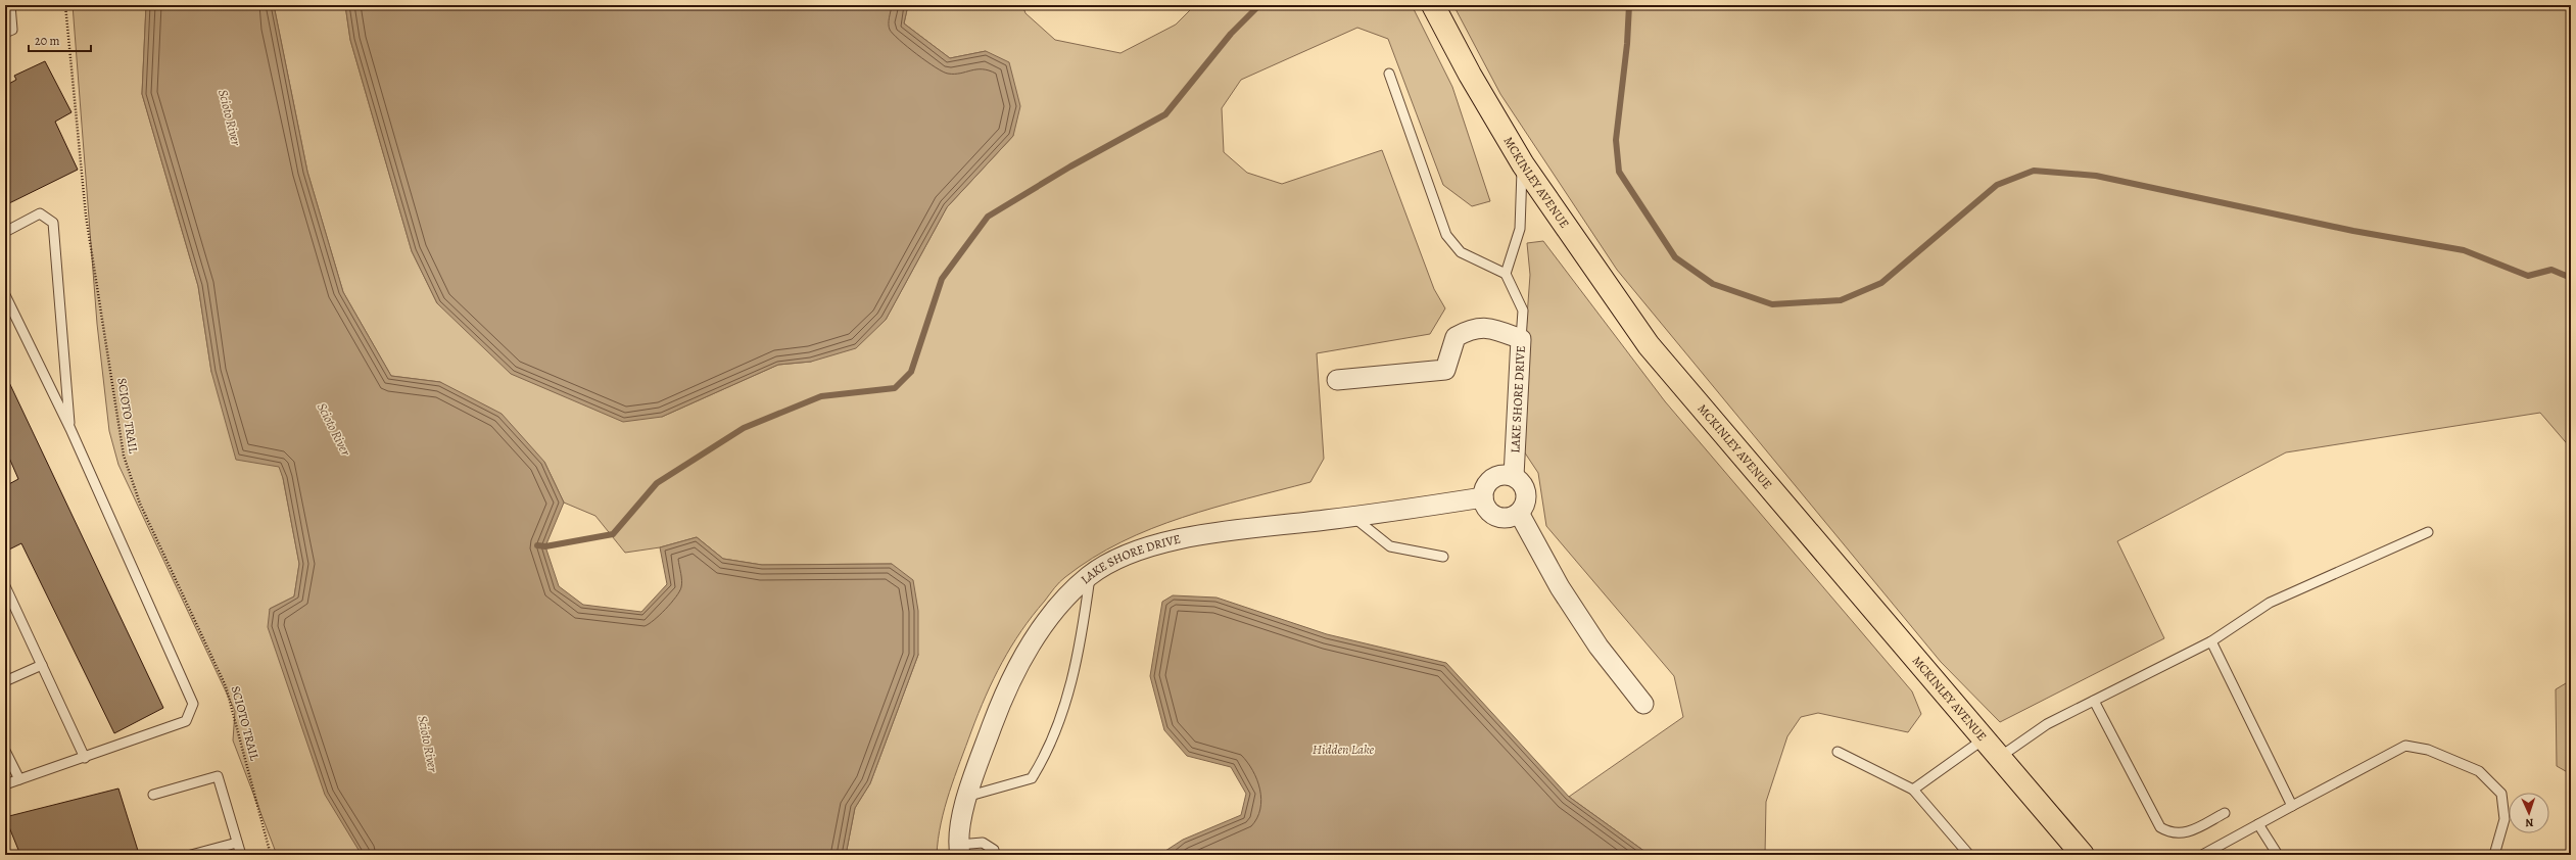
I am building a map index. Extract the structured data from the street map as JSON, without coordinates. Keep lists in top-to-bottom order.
{
  "streets": {
    "main road": ["MCKINLEY AVENUE"],
    "street": ["LAKE SHORE DRIVE"],
    "path": ["SCIOTO TRAIL"]
  },
  "water": ["Scioto River", "Hidden Lake"],
  "scale_bar": "20 m",
  "north": "bottom"
}
